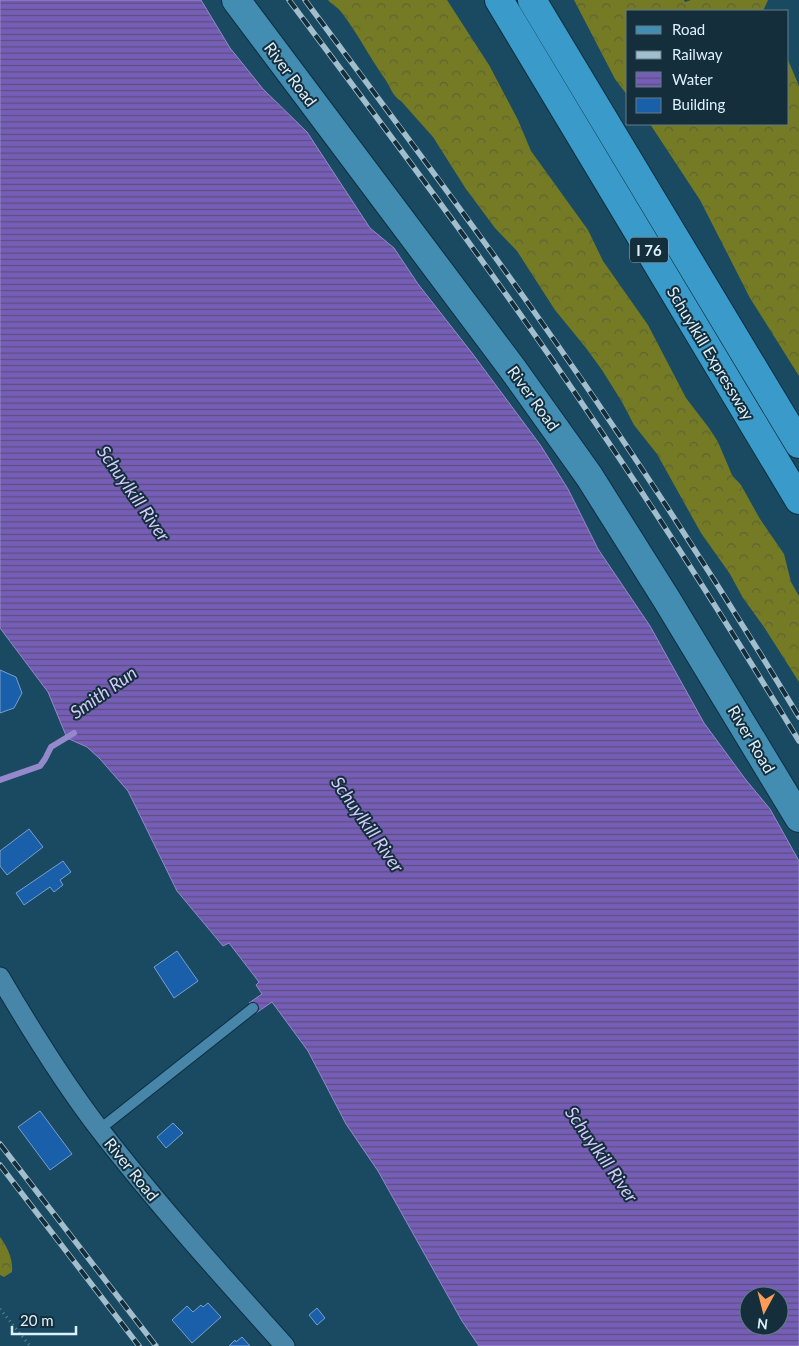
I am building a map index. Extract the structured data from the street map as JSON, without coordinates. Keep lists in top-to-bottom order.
{
  "streets": {
    "highway": ["I 76", "Schuylkill Expressway"],
    "street": ["River Road"]
  },
  "water": ["Schuylkill River", "Smith Run"],
  "legend": [
    "Road",
    "Railway",
    "Water",
    "Building"
  ],
  "scale_bar": "20 m",
  "north": "bottom"
}
